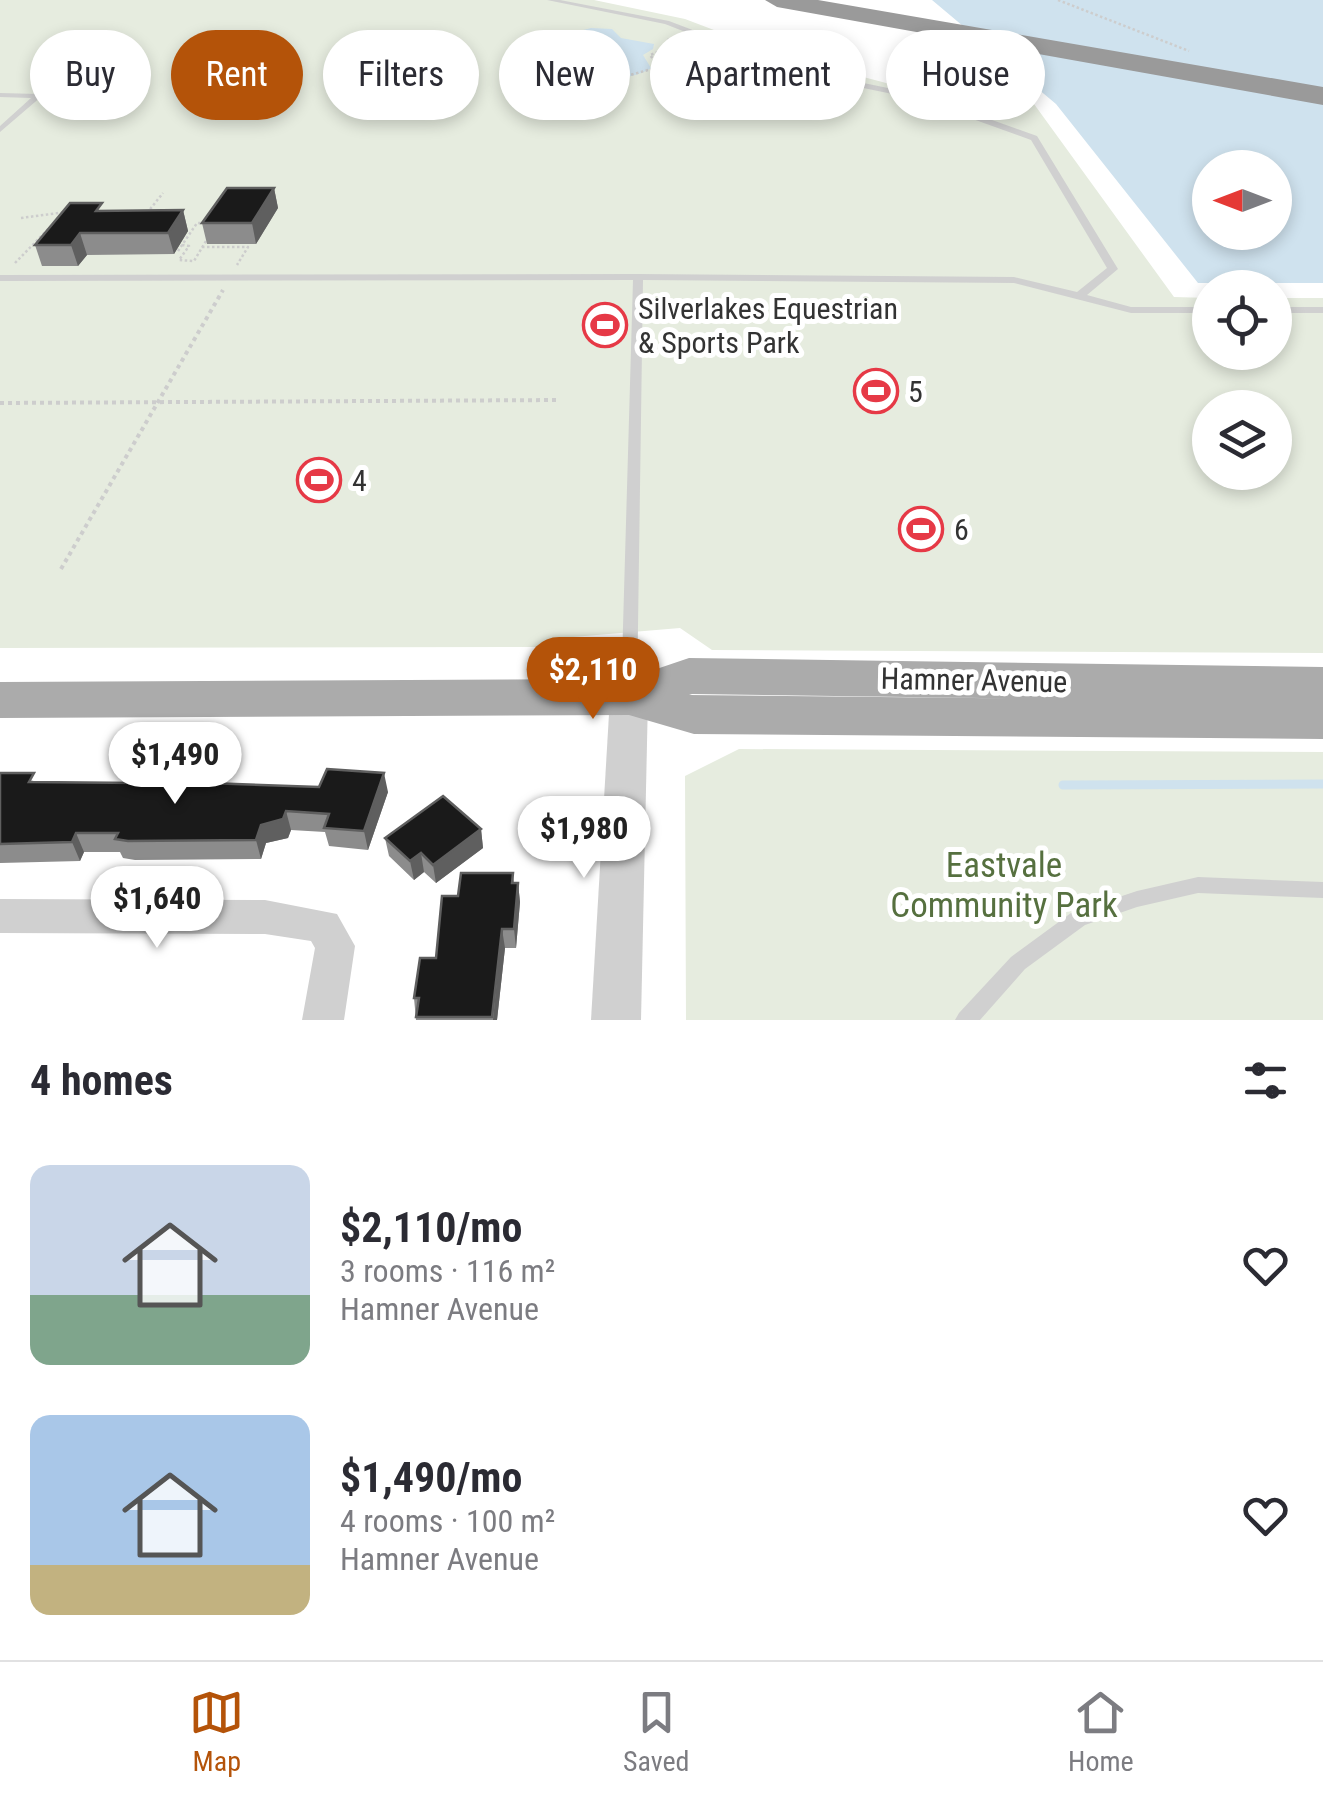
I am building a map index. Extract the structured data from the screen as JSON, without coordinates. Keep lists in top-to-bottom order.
{
  "streets": {
    "main road": ["Hamner Avenue"]
  },
  "parks": ["Eastvale Community Park"],
  "places": {
    "sports": [
      "Silverlakes Equestrian & Sports Park",
      "5",
      "4",
      "6"
    ]
  },
  "north": "left",
  "page": {
    "chip": [
      "Buy",
      "Rent",
      "Filters",
      "New",
      "Apartment",
      "House"
    ],
    "price": [
      "$2,110",
      "$1,490",
      "$1,980",
      "$1,640"
    ],
    "heading": "4 homes",
    "list": [
      {
        "name": "$2,110/mo",
        "note": "3 rooms · 116 m² · Hamner Avenue"
      },
      {
        "name": "$1,490/mo",
        "note": "4 rooms · 100 m² · Hamner Avenue"
      }
    ],
    "tabs": ["Map", "Saved", "Home"]
  }
}
